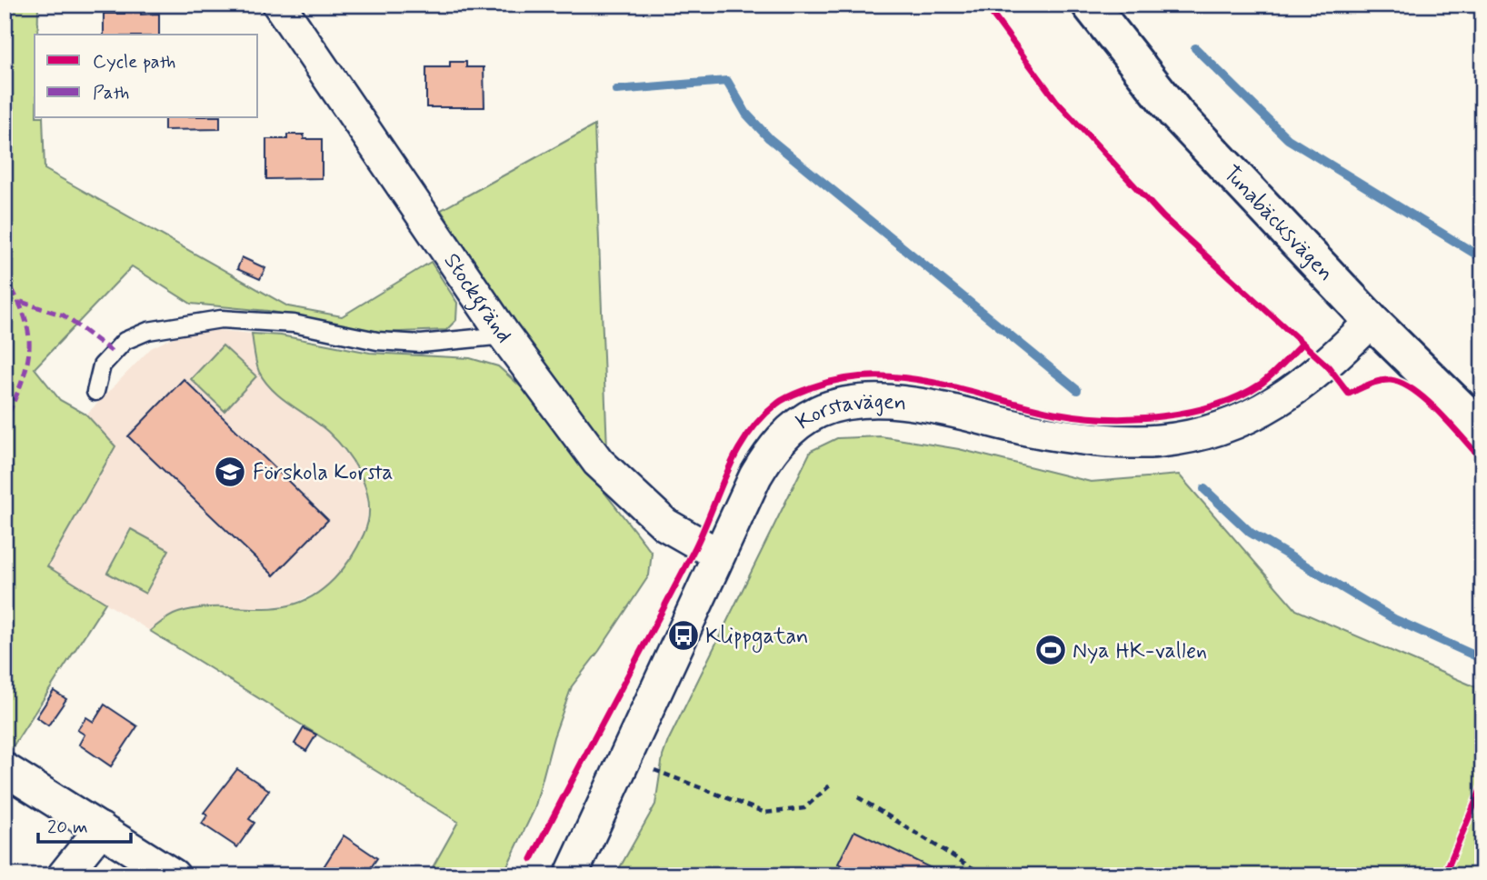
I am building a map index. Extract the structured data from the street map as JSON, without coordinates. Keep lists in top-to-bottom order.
{
  "streets": {
    "street": ["Tunabäcksvägen", "Stockgränd", "Korstavägen"]
  },
  "crossings": [
    ["Tunabäcksvägen", "Korstavägen"],
    ["Stockgränd", "Korstavägen"]
  ],
  "places": {
    "school or university": ["Förskola Korsta"],
    "bus stop": ["Klippgatan"],
    "sports": ["Nya HK-vallen"]
  },
  "legend": ["Cycle path", "Path"],
  "scale_bar": "20 m"
}
